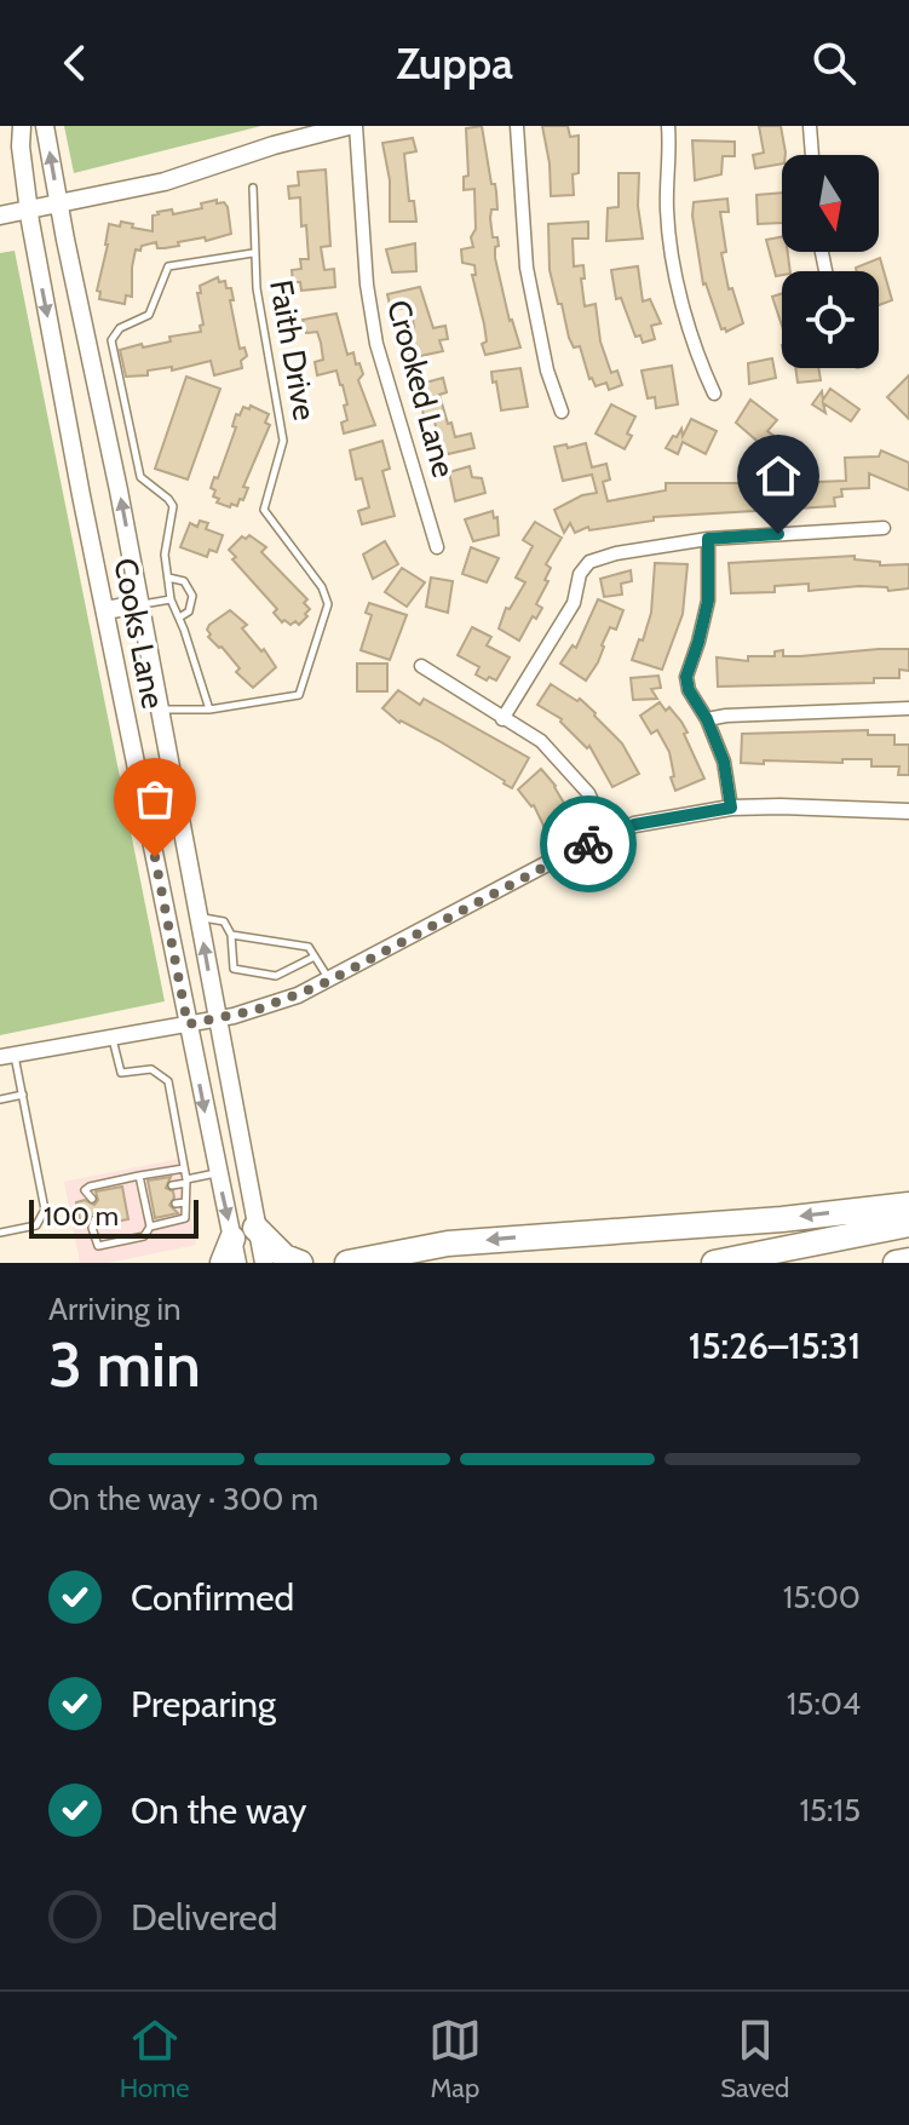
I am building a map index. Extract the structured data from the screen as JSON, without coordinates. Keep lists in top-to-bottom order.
{
  "streets": {
    "main road": ["Cooks Lane"],
    "street": ["Crooked Lane"],
    "lane": ["Faith Drive"]
  },
  "crossings": [
    ["Faith Drive", "Cooks Lane"]
  ],
  "scale_bar": "100 m",
  "north": "bottom",
  "page": {
    "header": "Zuppa",
    "scale": "100 m",
    "heading": ["3 min", "Arriving in", "15:26–15:31"],
    "bar": "On the way · 300 m",
    "list": [
      ["Confirmed", "15:00"],
      ["Preparing", "15:04"],
      ["On the way", "15:15"],
      "Delivered"
    ],
    "tabs": ["Home", "Map", "Saved"]
  }
}
